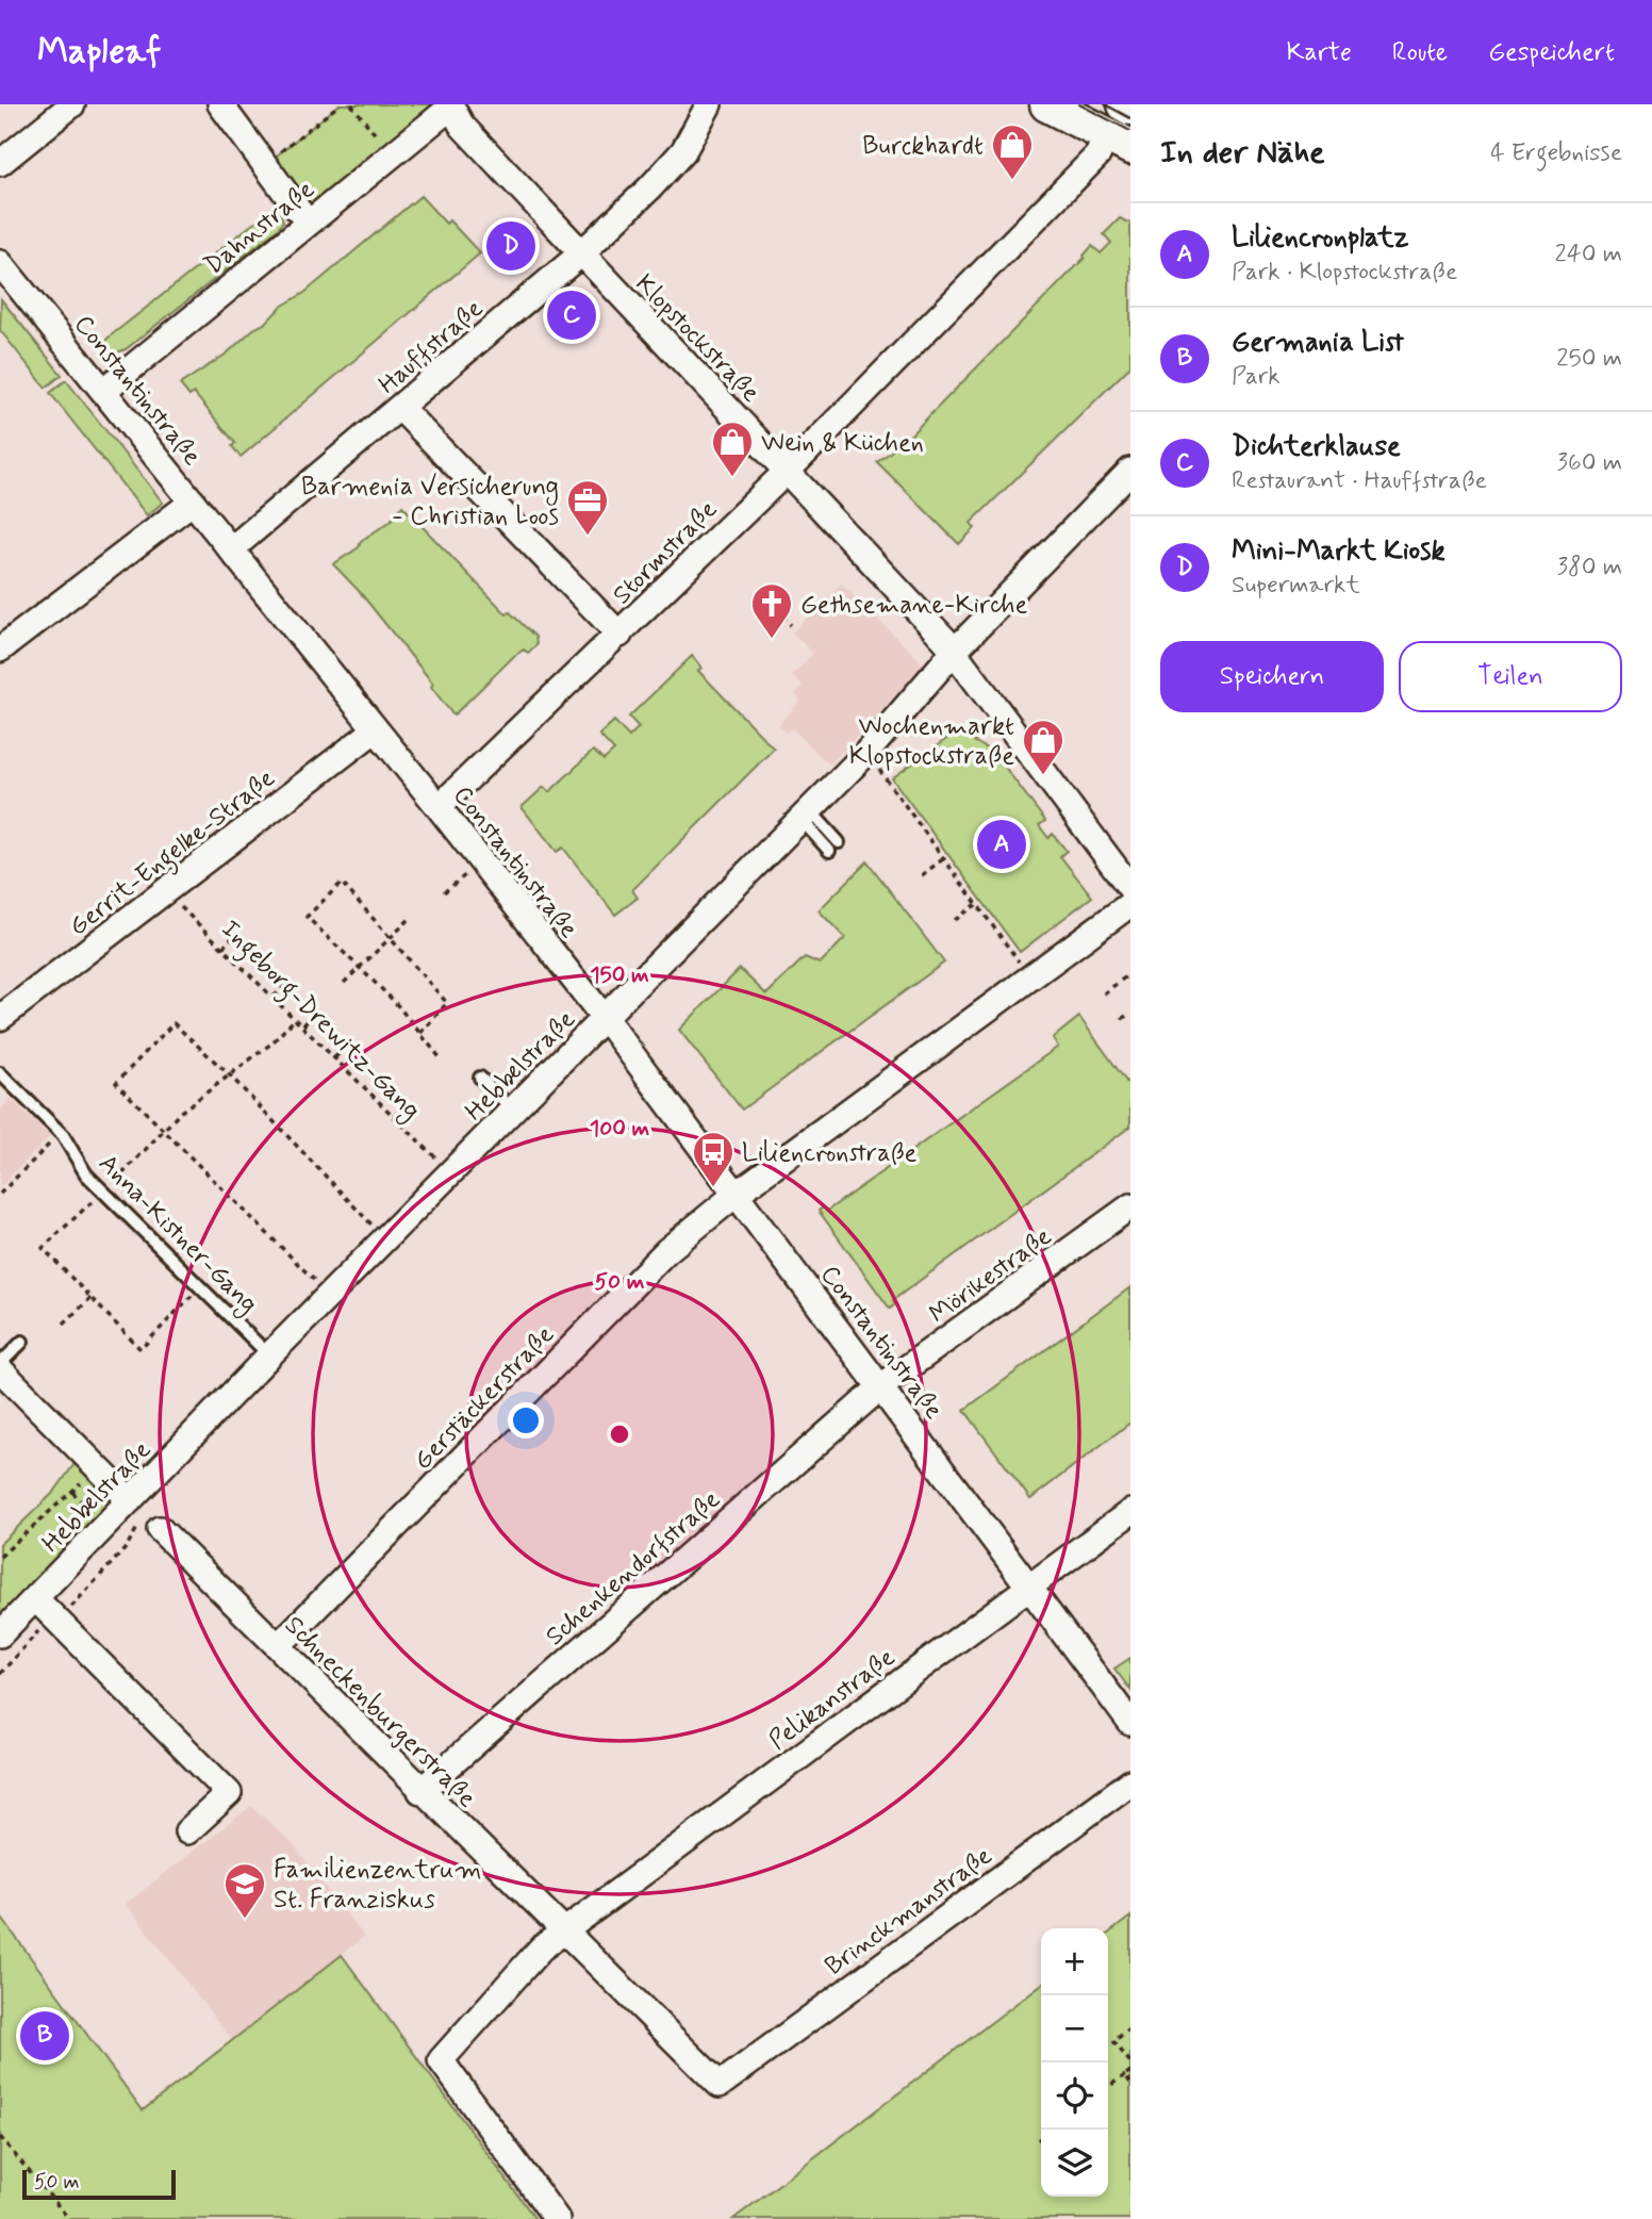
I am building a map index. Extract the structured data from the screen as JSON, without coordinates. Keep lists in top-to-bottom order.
{
  "streets": {
    "street": [
      "Dahnstraße",
      "Klopstockstraße",
      "Hauffstraße",
      "Constantinstraße",
      "Stormstraße",
      "Gerrit-Engelke-Straße",
      "Hebbelstraße",
      "Mörikestraße",
      "Gerstäckerstraße",
      "Schenkendorfstraße",
      "Pelikanstraße",
      "Schneckenburgerstraße",
      "Brinckmanstraße"
    ],
    "lane": ["Anna-Kistner-Gang"],
    "path": ["Ingeborg-Drewitz-Gang"]
  },
  "crossings": [
    ["Dahnstraße", "Klopstockstraße"],
    ["Dahnstraße", "Constantinstraße"],
    ["Klopstockstraße", "Hauffstraße"],
    ["Klopstockstraße", "Stormstraße"],
    ["Klopstockstraße", "Hebbelstraße"],
    ["Hauffstraße", "Constantinstraße"],
    ["Constantinstraße", "Stormstraße"],
    ["Constantinstraße", "Gerrit-Engelke-Straße"],
    ["Constantinstraße", "Hebbelstraße"],
    ["Constantinstraße", "Mörikestraße"],
    ["Constantinstraße", "Gerstäckerstraße"],
    ["Constantinstraße", "Schenkendorfstraße"],
    ["Constantinstraße", "Pelikanstraße"],
    ["Hebbelstraße", "Anna-Kistner-Gang"],
    ["Mörikestraße", "Schenkendorfstraße"],
    ["Gerstäckerstraße", "Schneckenburgerstraße"],
    ["Schenkendorfstraße", "Schneckenburgerstraße"],
    ["Pelikanstraße", "Schneckenburgerstraße"],
    ["Schneckenburgerstraße", "Brinckmanstraße"]
  ],
  "places": {
    "shop": ["Burckhardt", "Wein & Küchen", "Wochenmarkt Klopstockstraße"],
    "office": ["Barmenia Versicherung - Christian Loos"],
    "church": ["Gethsemane-Kirche"],
    "bus stop": ["Liliencronstraße"],
    "school or university": ["Familienzentrum St. Franziskus"]
  },
  "scale_bar": "50 m",
  "page": {
    "header": "Mapleaf",
    "nav": ["Karte", "Route", "Gespeichert"],
    "heading": ["In der Nähe", "4 Ergebnisse"],
    "list": [
      {
        "mark": "A",
        "name": "Liliencronplatz",
        "note": "Park · Klopstockstraße",
        "value": "240 m"
      },
      {
        "mark": "B",
        "name": "Germania List",
        "note": "Park",
        "value": "250 m"
      },
      {
        "mark": "C",
        "name": "Dichterklause",
        "note": "Restaurant · Hauffstraße",
        "value": "360 m"
      },
      {
        "mark": "D",
        "name": "Mini-Markt Kiosk",
        "note": "Supermarkt",
        "value": "380 m"
      }
    ],
    "pins": [
      "D",
      "C",
      "A",
      "B"
    ],
    "buttons": ["Speichern", "Teilen"],
    "map_buttons": ["+", "−"],
    "scale": "50 m"
  },
  "rings": ["150 m", "100 m", "50 m"]
}
